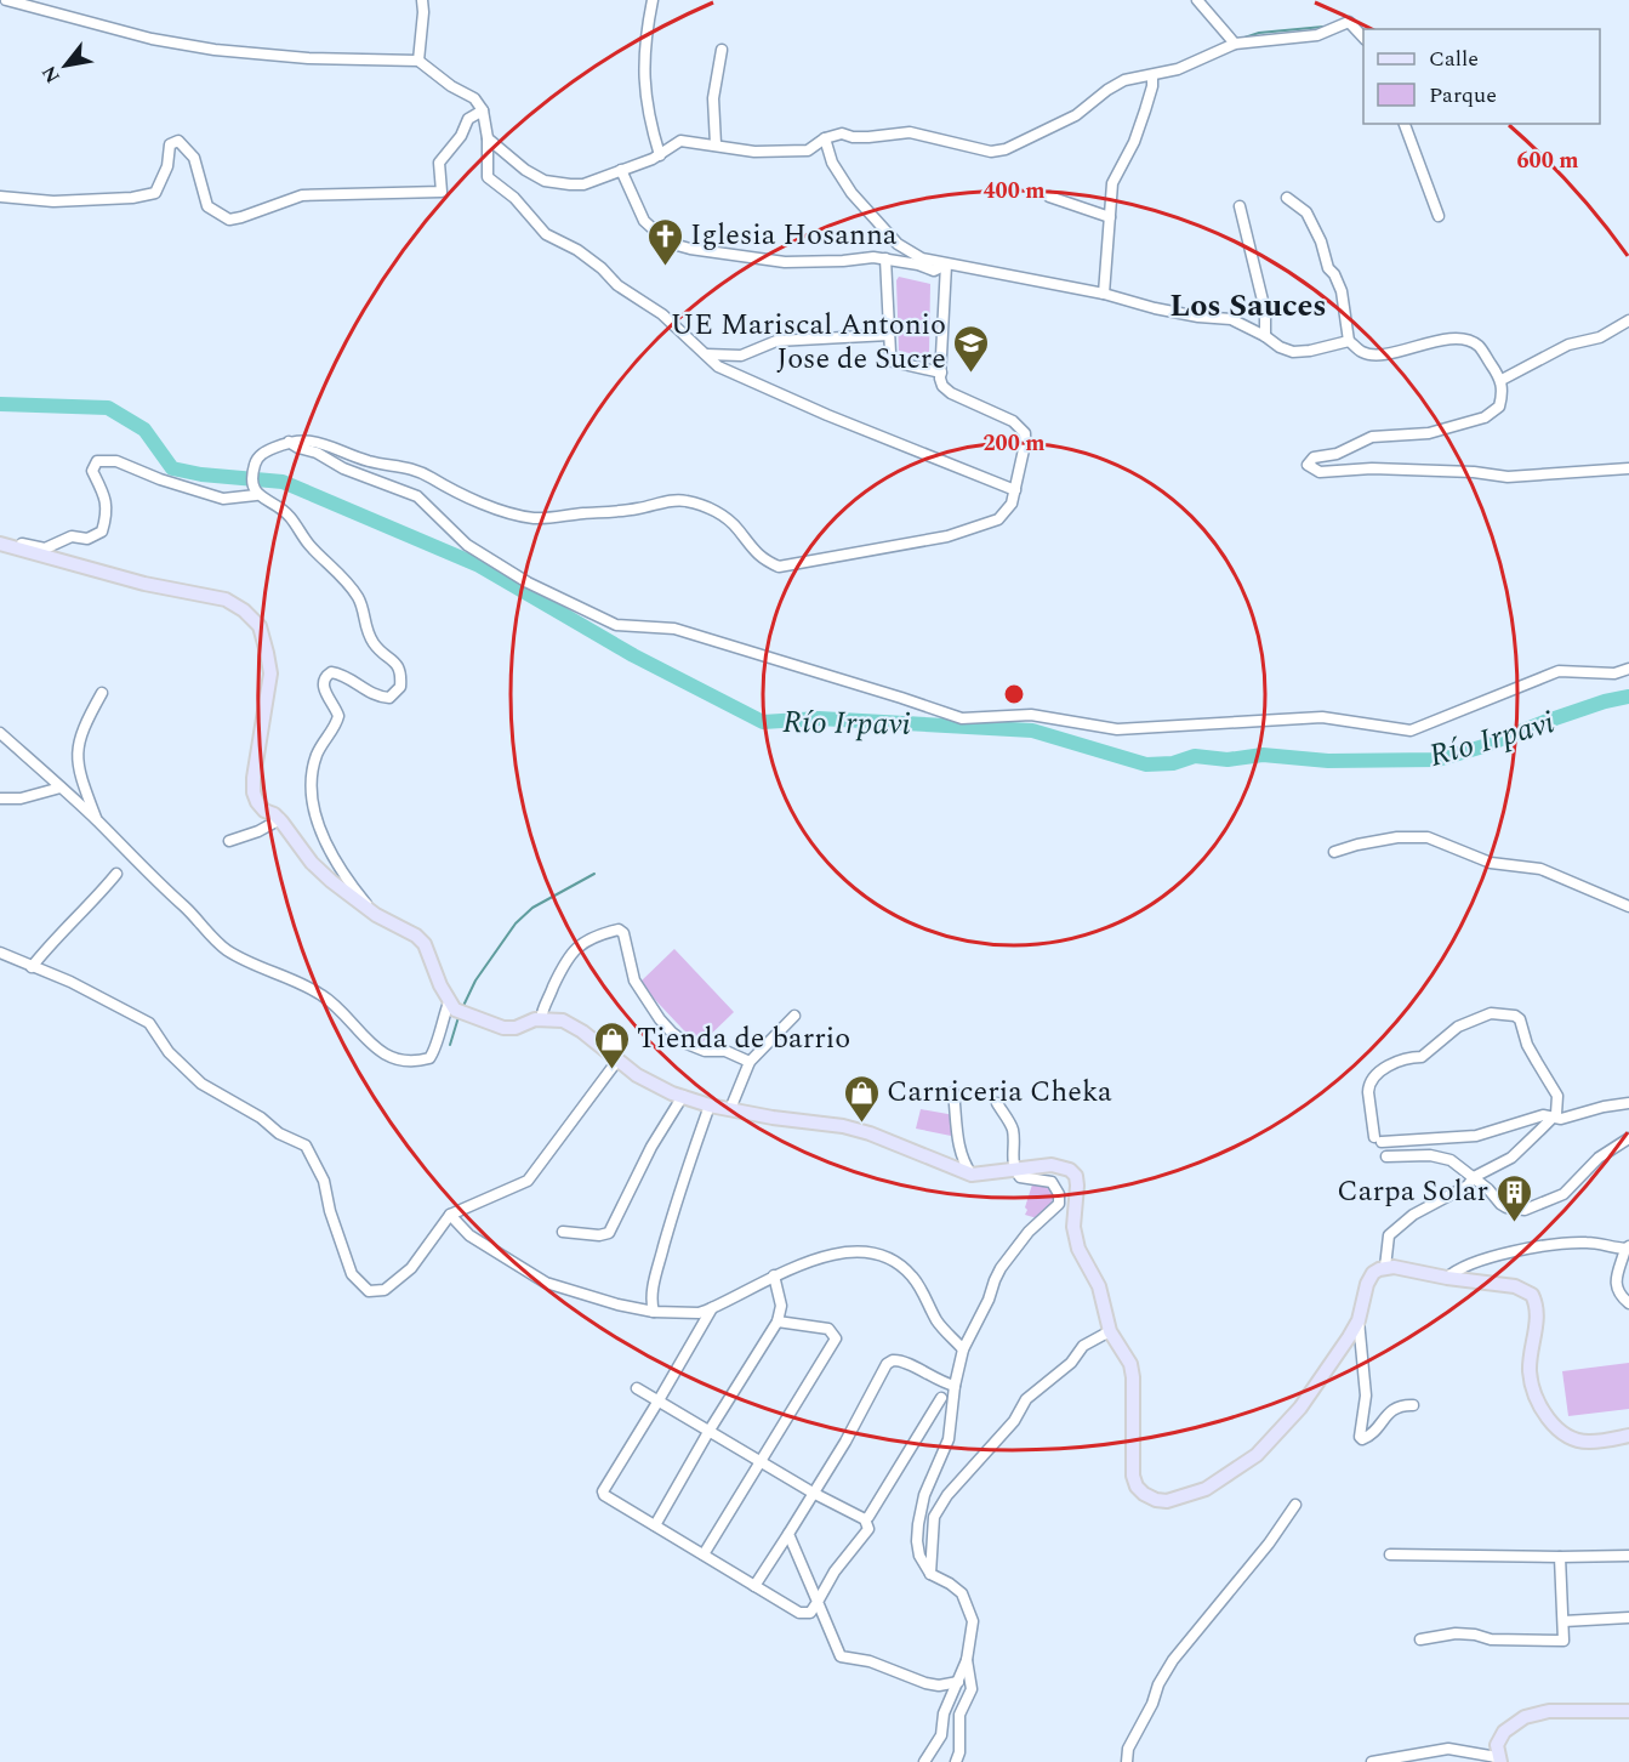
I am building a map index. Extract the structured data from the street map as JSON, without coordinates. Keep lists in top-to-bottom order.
{
  "districts": ["Los Sauces"],
  "water": ["Río Irpavi"],
  "places": {
    "church": ["Iglesia Hosanna"],
    "school or university": ["UE Mariscal Antonio Jose de Sucre"],
    "shop": ["Tienda de barrio", "Carniceria Cheka"],
    "building": ["Carpa Solar"]
  },
  "legend": ["Calle", "Parque"],
  "north": "bottom left",
  "rings": ["600 m", "400 m", "200 m"]
}
